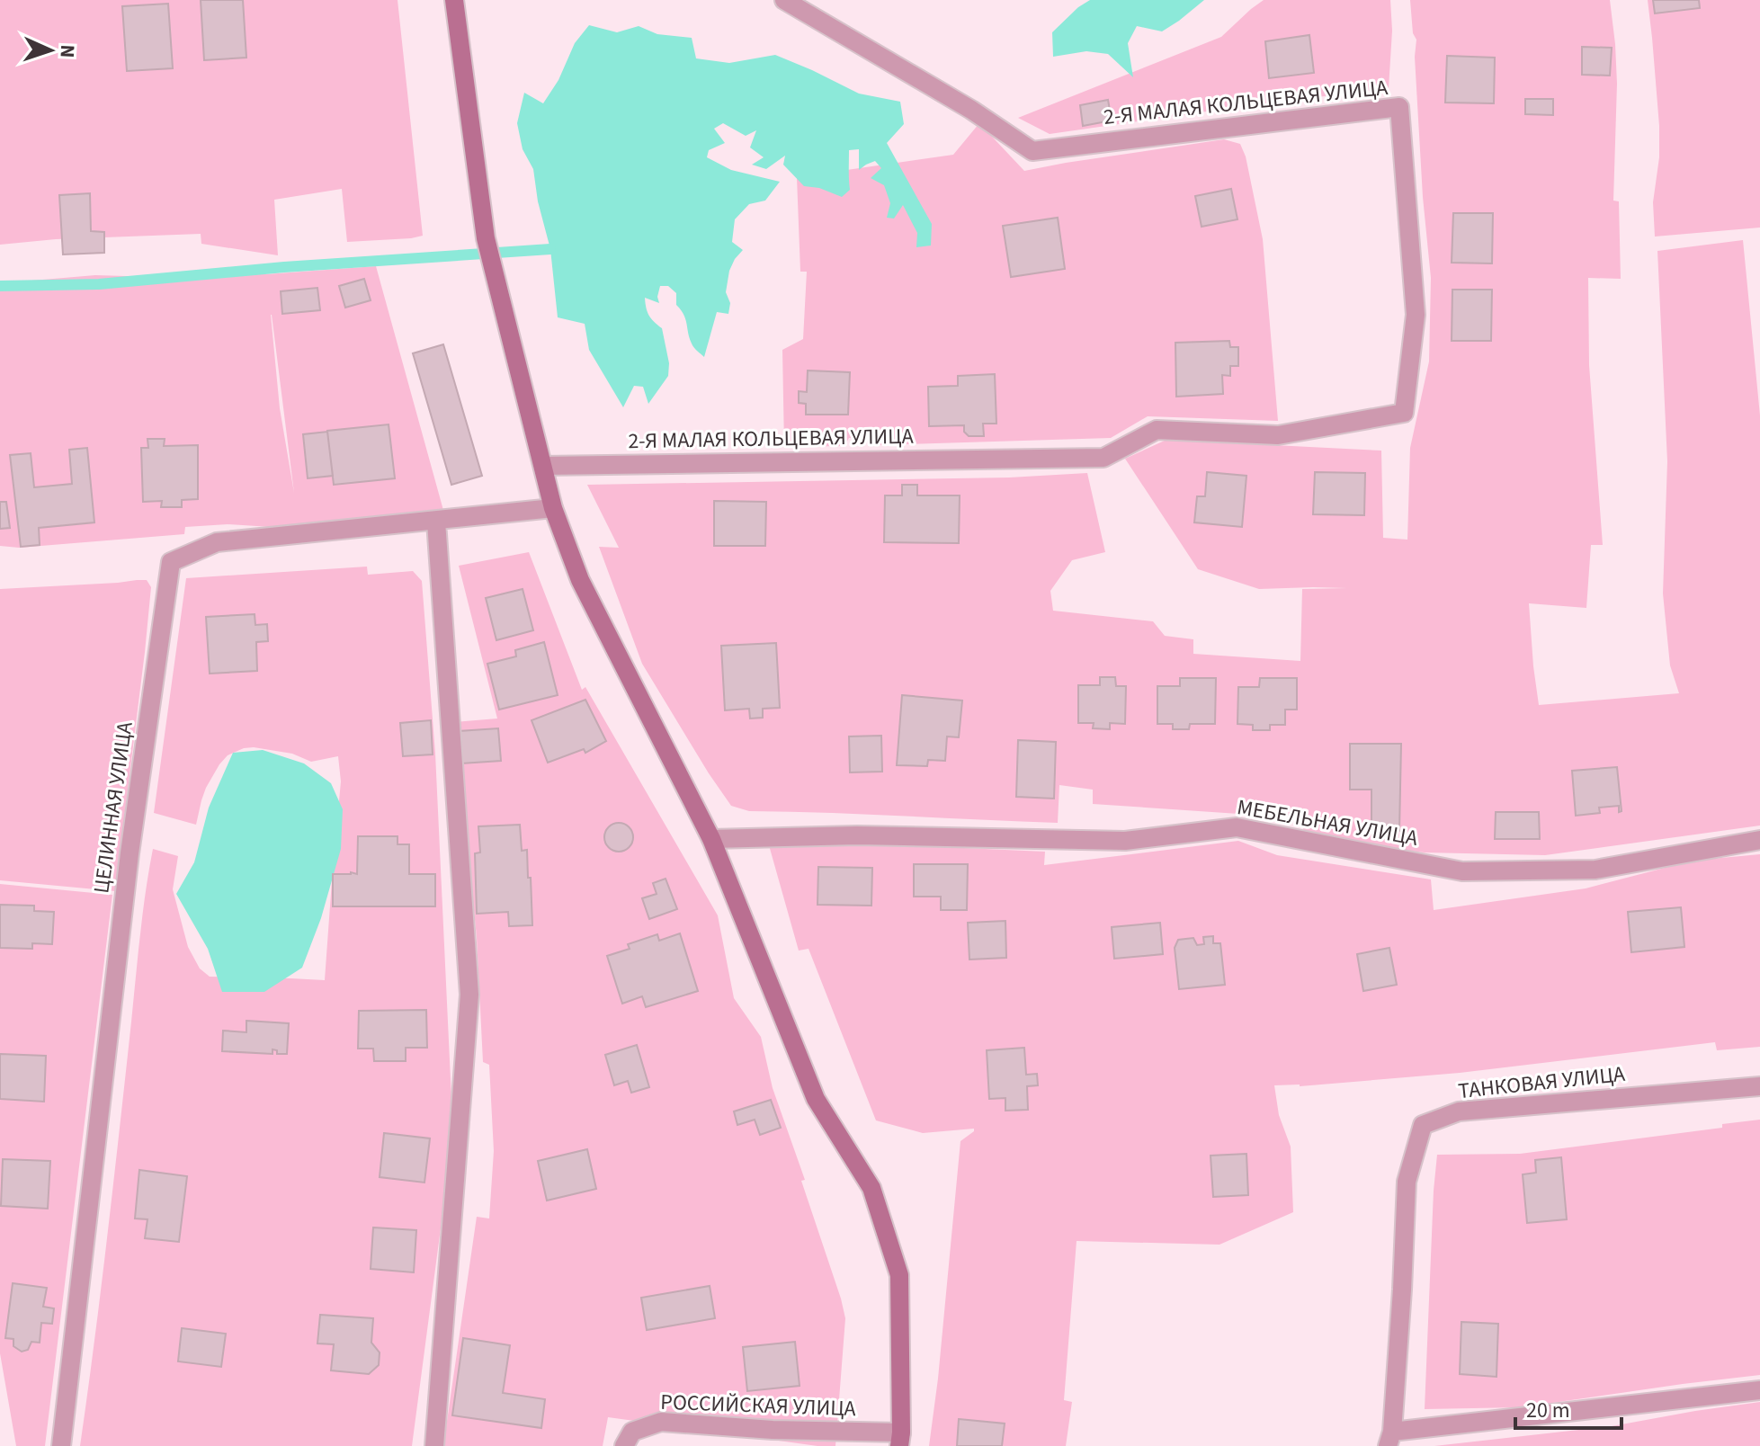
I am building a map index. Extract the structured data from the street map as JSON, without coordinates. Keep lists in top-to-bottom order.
{
  "streets": {
    "street": [
      "2-Я МАЛАЯ КОЛЬЦЕВАЯ УЛИЦА",
      "ЦЕЛИННАЯ УЛИЦА",
      "МЕБЕЛЬНАЯ УЛИЦА",
      "ТАНКОВАЯ УЛИЦА",
      "РОССИЙСКАЯ УЛИЦА"
    ]
  },
  "scale_bar": "20 m",
  "north": "right"
}
